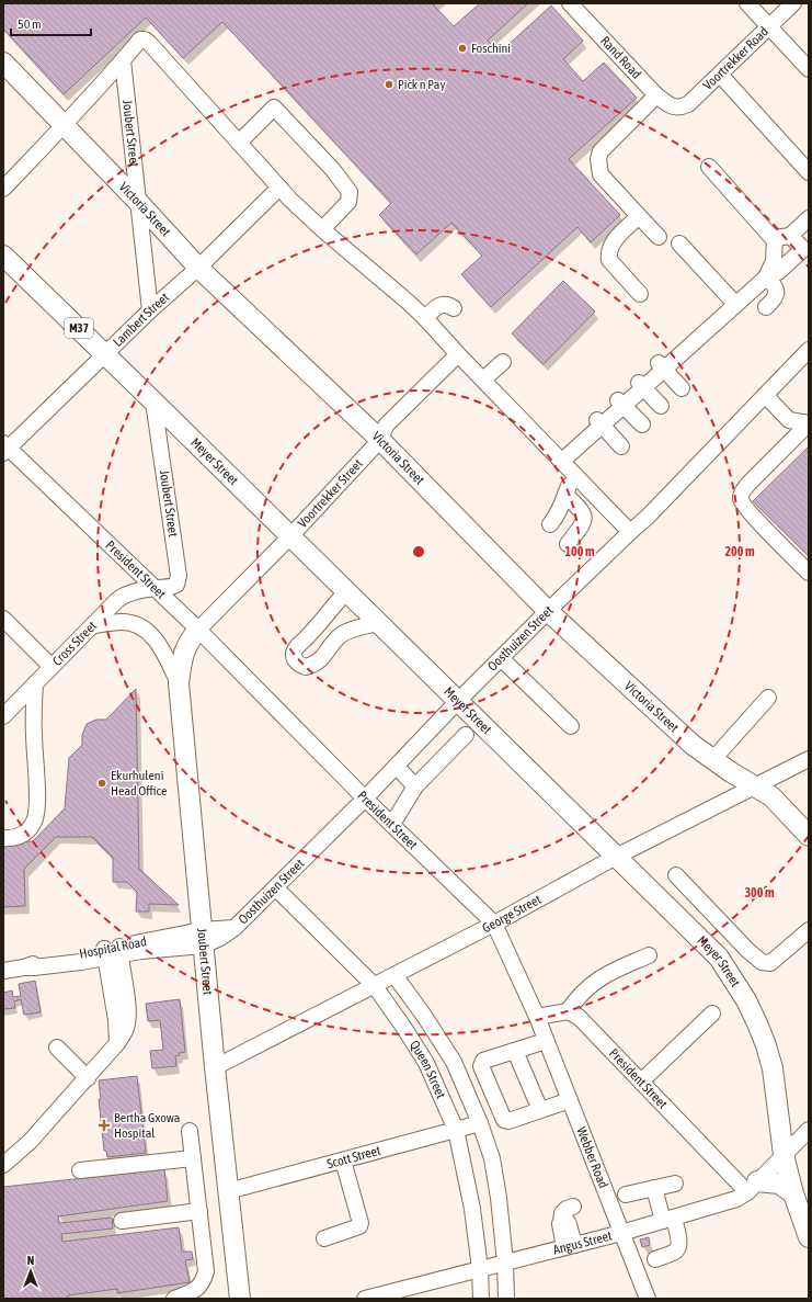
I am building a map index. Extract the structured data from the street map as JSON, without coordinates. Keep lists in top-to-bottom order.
{
  "streets": {
    "main road": [
      "Joubert Street",
      "Victoria Street",
      "M37",
      "Meyer Street"
    ],
    "street": [
      "Rand Road",
      "Voortrekker Road",
      "Lambert Street",
      "Voortrekker Street",
      "President Street",
      "Oosthuizen Street",
      "Cross Street",
      "George Street",
      "Hospital Road",
      "Queen Street",
      "Scott Street",
      "Webber Road",
      "Angus Street"
    ]
  },
  "crossings": [
    ["Rand Road", "Voortrekker Road"],
    ["Joubert Street", "Victoria Street"],
    ["Joubert Street", "Lambert Street"],
    ["Joubert Street", "Meyer Street"],
    ["Joubert Street", "Voortrekker Street"],
    ["Joubert Street", "President Street"],
    ["Joubert Street", "Oosthuizen Street"],
    ["Joubert Street", "Cross Street"],
    ["Joubert Street", "George Street"],
    ["Joubert Street", "Hospital Road"],
    ["Joubert Street", "Scott Street"],
    ["Victoria Street", "Lambert Street"],
    ["Victoria Street", "Voortrekker Street"],
    ["Victoria Street", "Oosthuizen Street"],
    ["Victoria Street", "George Street"],
    ["Lambert Street", "Meyer Street"],
    ["Lambert Street", "President Street"],
    ["Meyer Street", "Voortrekker Street"],
    ["Meyer Street", "Oosthuizen Street"],
    ["Meyer Street", "George Street"],
    ["Meyer Street", "Angus Street"],
    ["Voortrekker Street", "President Street"],
    ["President Street", "Oosthuizen Street"],
    ["President Street", "Cross Street"],
    ["President Street", "George Street"],
    ["President Street", "Webber Road"],
    ["President Street", "Angus Street"],
    ["Oosthuizen Street", "Hospital Road"],
    ["Oosthuizen Street", "Queen Street"],
    ["George Street", "Queen Street"],
    ["Queen Street", "Scott Street"],
    ["Queen Street", "Angus Street"],
    ["Webber Road", "Angus Street"]
  ],
  "places": {
    "other": ["Foschini", "Pick n Pay", "Ekurhuleni Head Office"],
    "health": ["Bertha Gxowa Hospital"]
  },
  "scale_bar": "50 m",
  "north": "top",
  "rings": ["100 m", "200 m", "300 m"]
}
